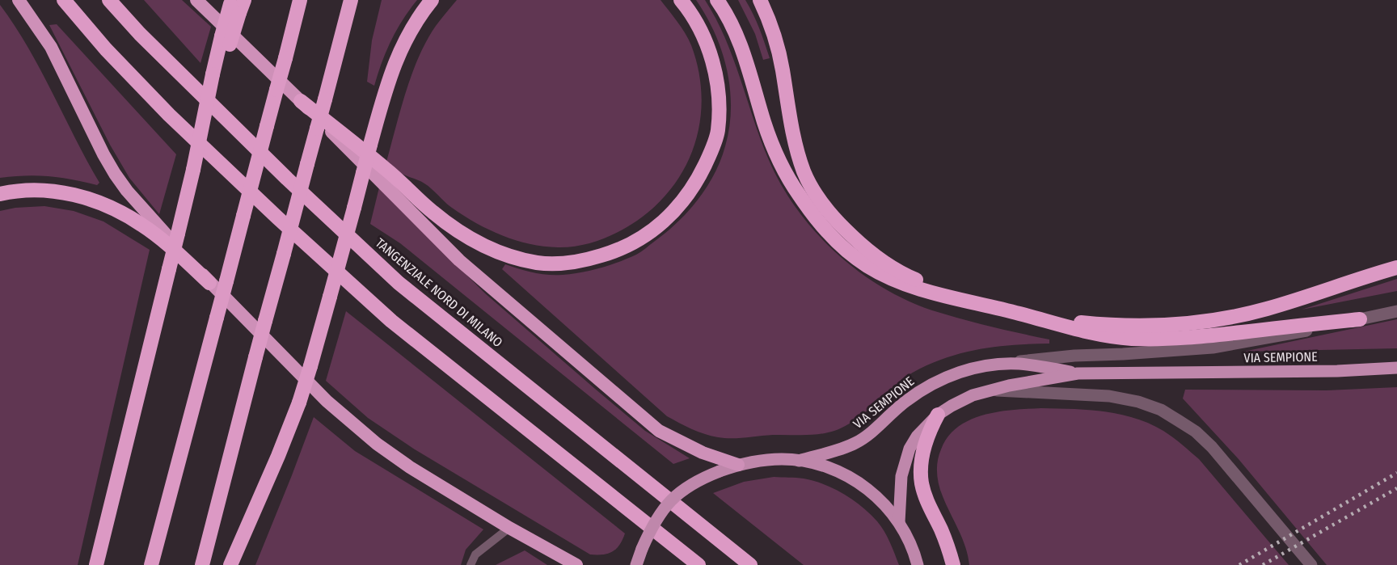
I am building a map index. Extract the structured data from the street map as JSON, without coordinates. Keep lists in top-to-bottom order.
{
  "streets": {
    "highway": ["TANGENZIALE NORD DI MILANO"],
    "main road": ["VIA SEMPIONE"]
  }
}
